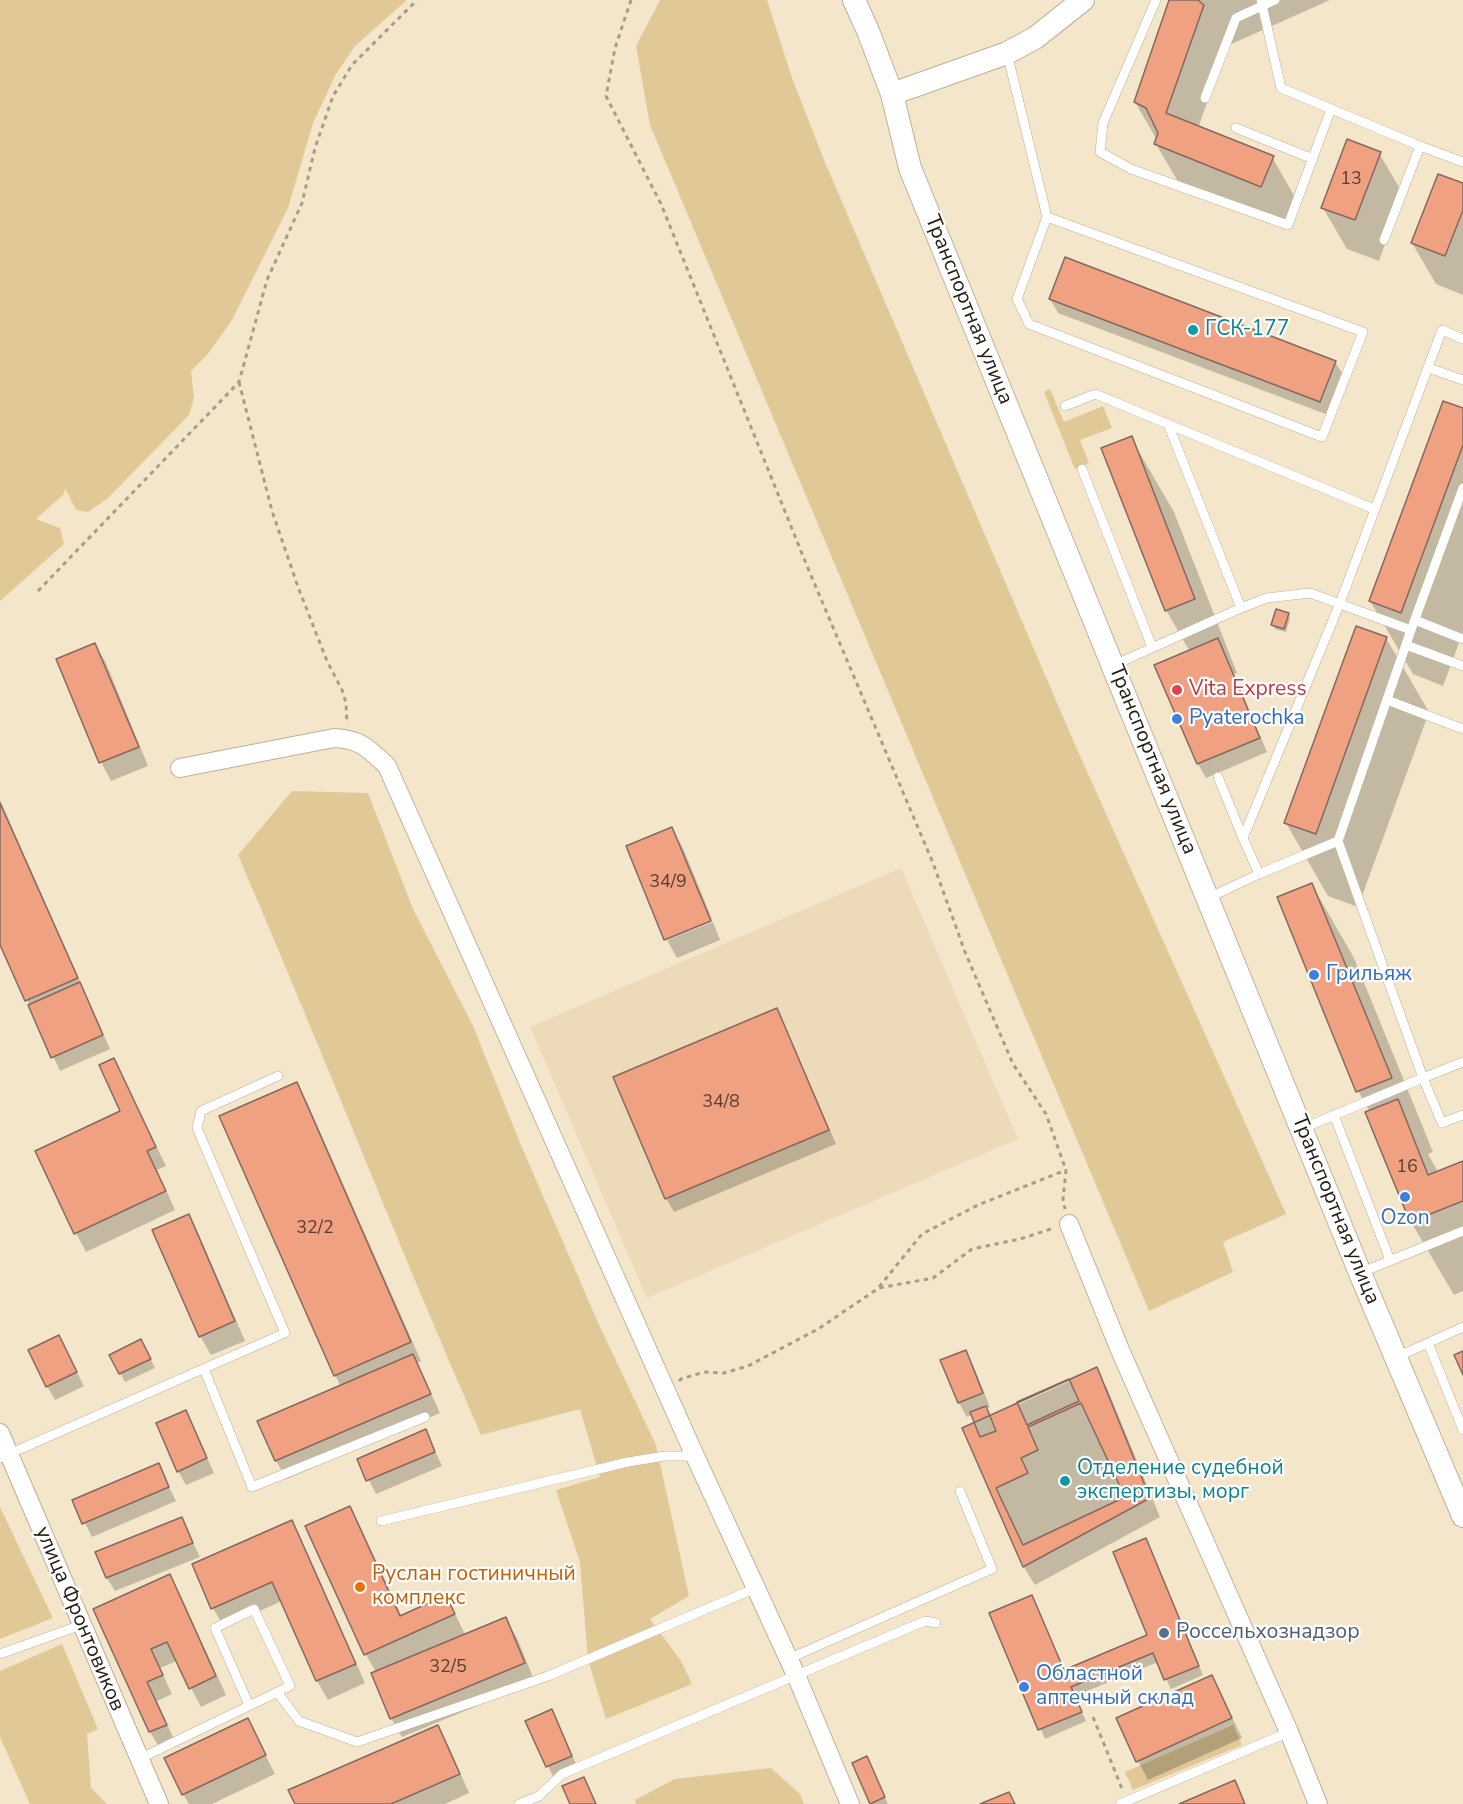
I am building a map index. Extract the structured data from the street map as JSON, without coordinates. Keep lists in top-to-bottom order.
{
  "streets": {
    "street": ["Транспортная улица", "улица Фронтовиков"]
  },
  "places": [
    "ГСК-177",
    "Vita Express",
    "Pyaterochka",
    "Грильяж",
    "Ozon",
    "Отделение судебной экспертизы, морг",
    "Руслан гостиничный комплекс",
    "Россельхознадзор",
    "Областной аптечный склад"
  ],
  "house_numbers": [
    "13",
    "34/9",
    "34/8",
    "16",
    "32/2",
    "32/5"
  ]
}
